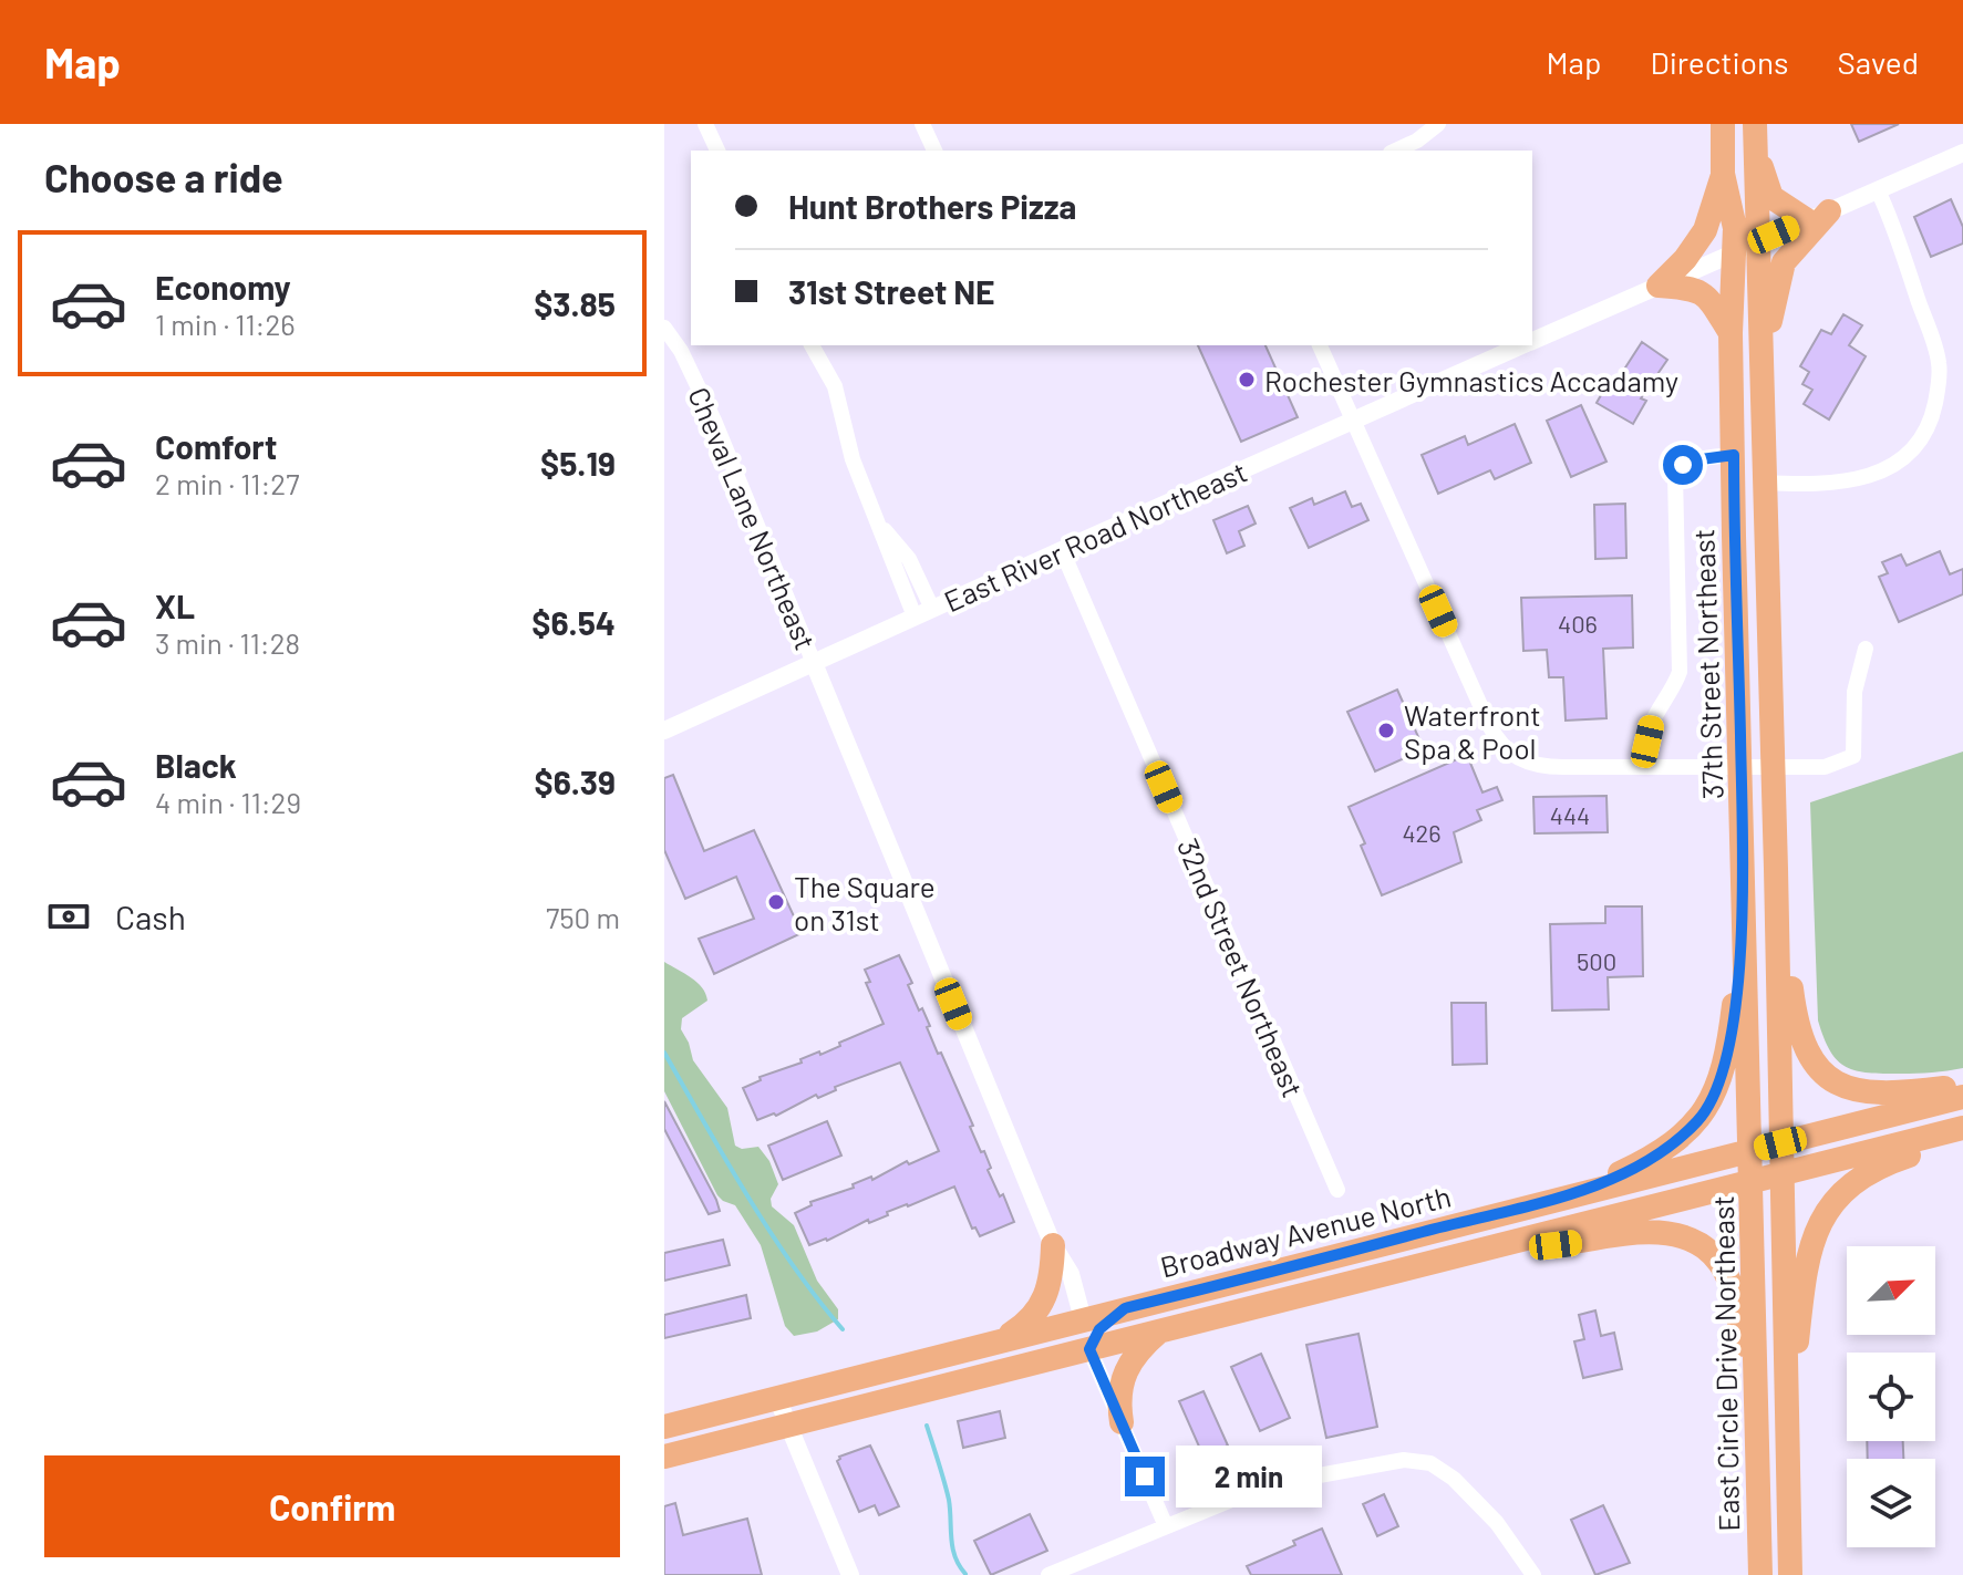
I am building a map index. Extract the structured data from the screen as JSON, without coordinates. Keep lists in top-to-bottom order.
{
  "streets": {
    "main road": ["37th Street Northeast", "Broadway Avenue North", "East Circle Drive Northeast"],
    "street": ["Cheval Lane Northeast", "East River Road Northeast", "32nd Street Northeast"]
  },
  "crossings": [
    ["Cheval Lane Northeast", "East River Road Northeast"],
    ["East River Road Northeast", "37th Street Northeast"],
    ["East River Road Northeast", "32nd Street Northeast"],
    ["37th Street Northeast", "Broadway Avenue North"],
    ["37th Street Northeast", "East Circle Drive Northeast"],
    ["Broadway Avenue North", "East Circle Drive Northeast"]
  ],
  "places": ["Rochester Gymnastics Accadamy", "Waterfront Spa & Pool", "The Square on 31st"],
  "house_numbers": [
    "406",
    "444",
    "426",
    "500"
  ],
  "north": "top right",
  "page": {
    "header": "Map",
    "nav": ["Map", "Directions", "Saved"],
    "heading": "Choose a ride",
    "banner": ["Hunt Brothers Pizza", "31st Street NE"],
    "list": [
      {
        "name": "Economy",
        "note": "1 min · 11:26",
        "value": "$3.85"
      },
      {
        "name": "Comfort",
        "note": "2 min · 11:27",
        "value": "$5.19"
      },
      {
        "name": "XL",
        "note": "3 min · 11:28",
        "value": "$6.54"
      },
      {
        "name": "Black",
        "note": "4 min · 11:29",
        "value": "$6.39"
      }
    ],
    "pay": ["Cash", "750 m"],
    "buttons": "Confirm",
    "bubble": "2 min"
  }
}
